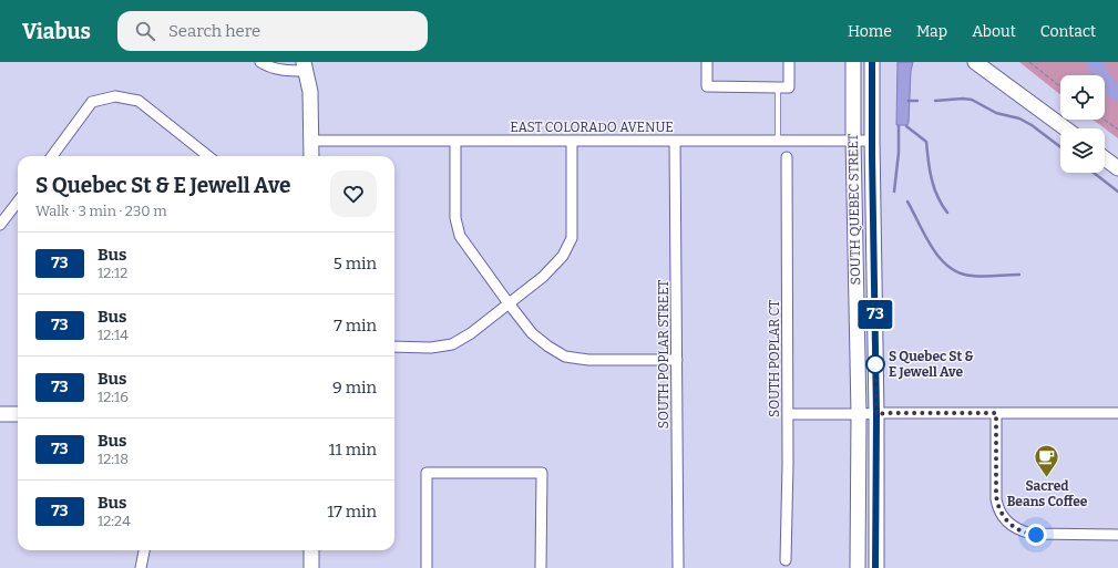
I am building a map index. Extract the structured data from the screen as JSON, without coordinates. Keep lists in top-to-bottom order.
{
  "streets": {
    "main road": ["SOUTH QUEBEC STREET"],
    "street": ["EAST COLORADO AVENUE", "SOUTH POPLAR STREET", "SOUTH POPLAR CT"]
  },
  "crossings": [
    ["EAST COLORADO AVENUE", "SOUTH QUEBEC STREET"],
    ["EAST COLORADO AVENUE", "SOUTH POPLAR STREET"],
    ["EAST COLORADO AVENUE", "SOUTH POPLAR CT"]
  ],
  "places": {
    "other": ["S Quebec St & E Jewell Ave"],
    "cafe": ["Sacred Beans Coffee"]
  },
  "lines": ["bus line 73"],
  "page": {
    "header": "Viabus",
    "search": "Search here",
    "nav": [
      "Home",
      "Map",
      "About",
      "Contact"
    ],
    "on_map": "73",
    "heading": ["S Quebec St & E Jewell Ave", "Walk · 3 min · 230 m"],
    "list": [
      {
        "mark": "73",
        "name": "Bus",
        "note": "12:12",
        "value": "5 min"
      },
      {
        "mark": "73",
        "name": "Bus",
        "note": "12:14",
        "value": "7 min"
      },
      {
        "mark": "73",
        "name": "Bus",
        "note": "12:16",
        "value": "9 min"
      },
      {
        "mark": "73",
        "name": "Bus",
        "note": "12:18",
        "value": "11 min"
      },
      {
        "mark": "73",
        "name": "Bus",
        "note": "12:24",
        "value": "17 min"
      }
    ]
  }
}
